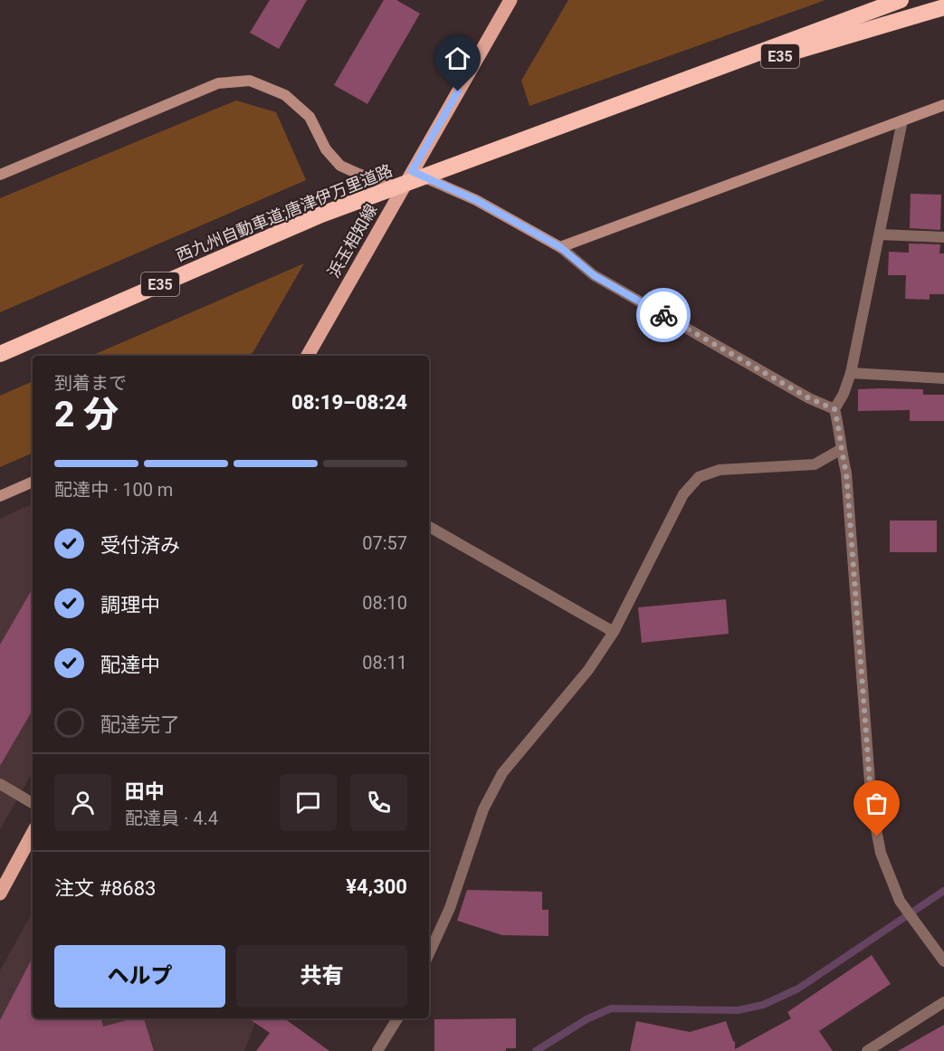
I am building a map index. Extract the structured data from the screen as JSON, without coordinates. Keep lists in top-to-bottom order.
{
  "streets": {
    "highway": ["E35", "西九州自動車道;唐津伊万里道路"],
    "main road": ["浜玉相知線"]
  },
  "page": {
    "heading": ["2 分", "到着まで", "08:19–08:24"],
    "panel": [
      "田中",
      "配達員 · 4.4",
      "注文 #8683",
      "¥4,300"
    ],
    "bar": "配達中 · 100 m",
    "list": [
      ["受付済み", "07:57"],
      ["調理中", "08:10"],
      ["配達中", "08:11"],
      "配達完了"
    ],
    "buttons": ["ヘルプ", "共有"]
  }
}
